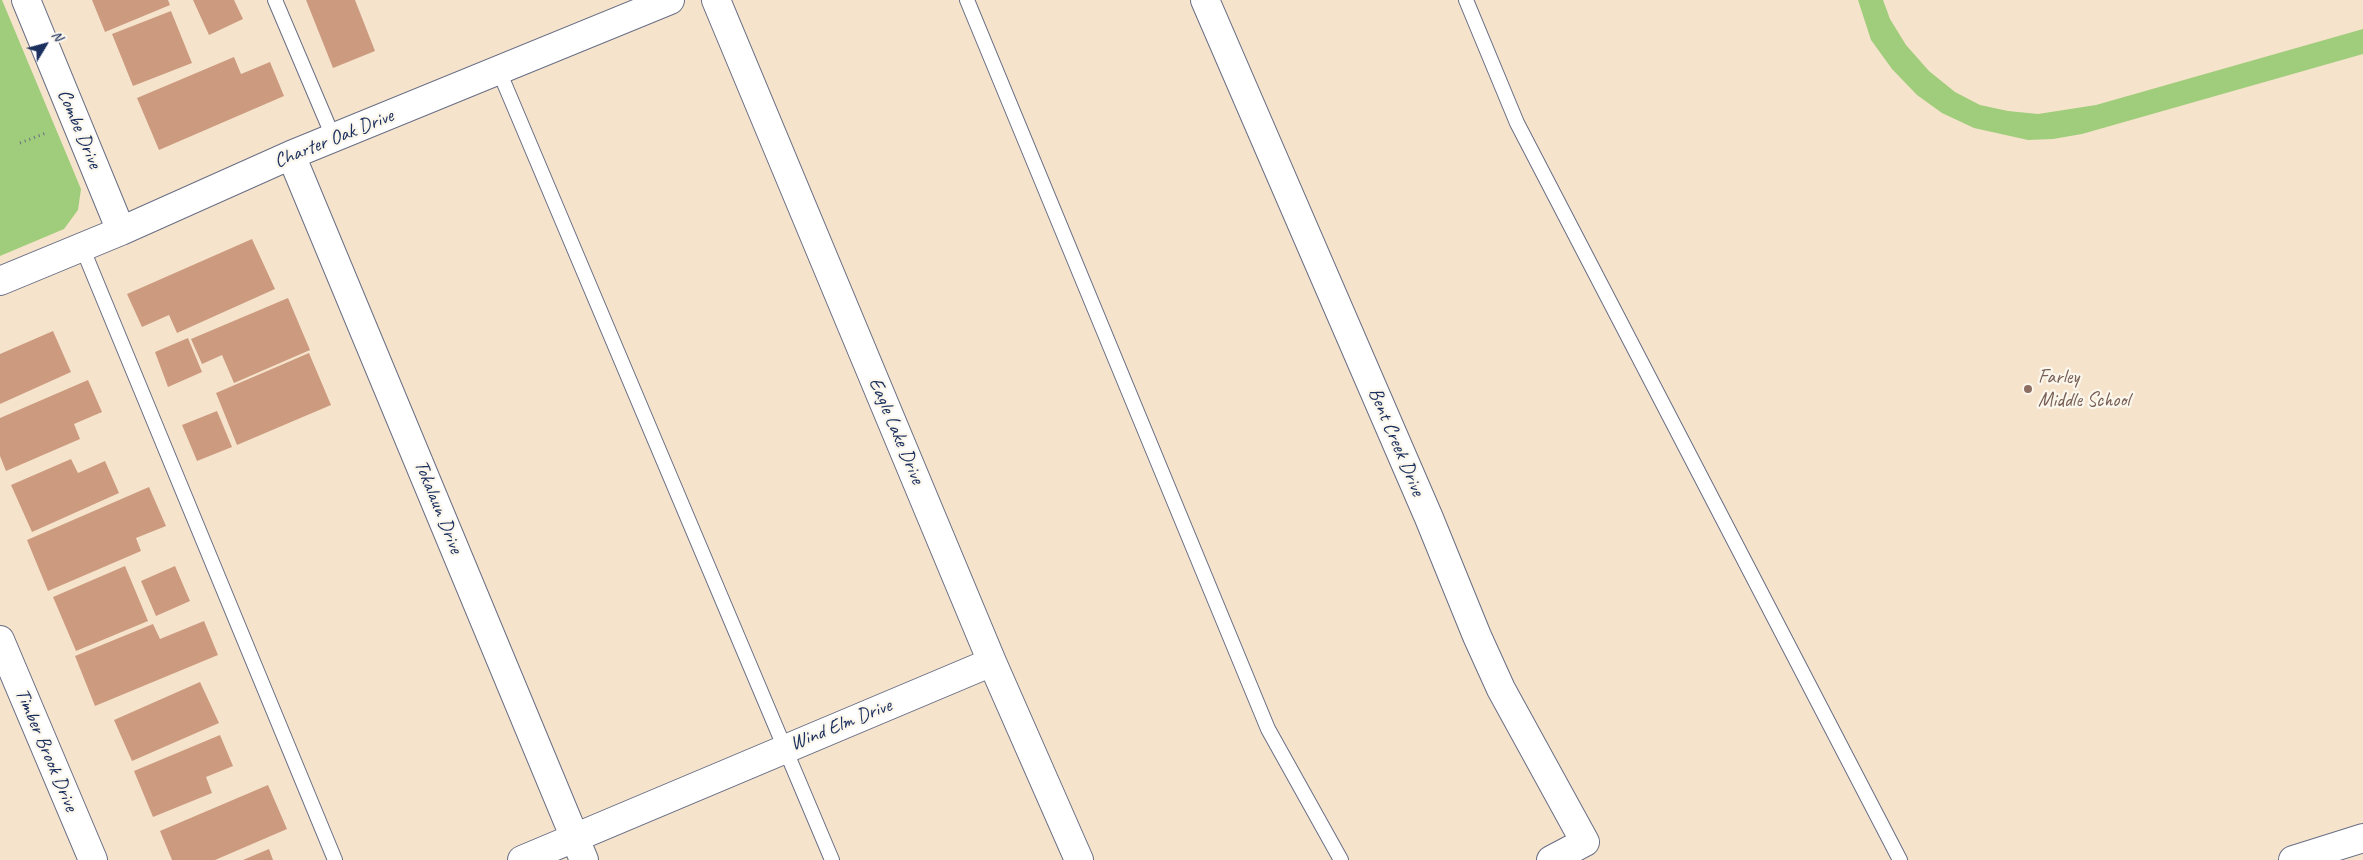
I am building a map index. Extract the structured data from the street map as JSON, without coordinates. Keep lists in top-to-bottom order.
{
  "streets": {
    "street": [
      "Combe Drive",
      "Charter Oak Drive",
      "Eagle Lake Drive",
      "Bent Creek Drive",
      "Tokalaun Drive",
      "Wind Elm Drive",
      "Timber Brook Drive"
    ]
  },
  "crossings": [
    ["Combe Drive", "Charter Oak Drive"],
    ["Charter Oak Drive", "Tokalaun Drive"],
    ["Eagle Lake Drive", "Wind Elm Drive"],
    ["Tokalaun Drive", "Wind Elm Drive"]
  ],
  "places": ["Farley Middle School"],
  "north": "top right"
}
